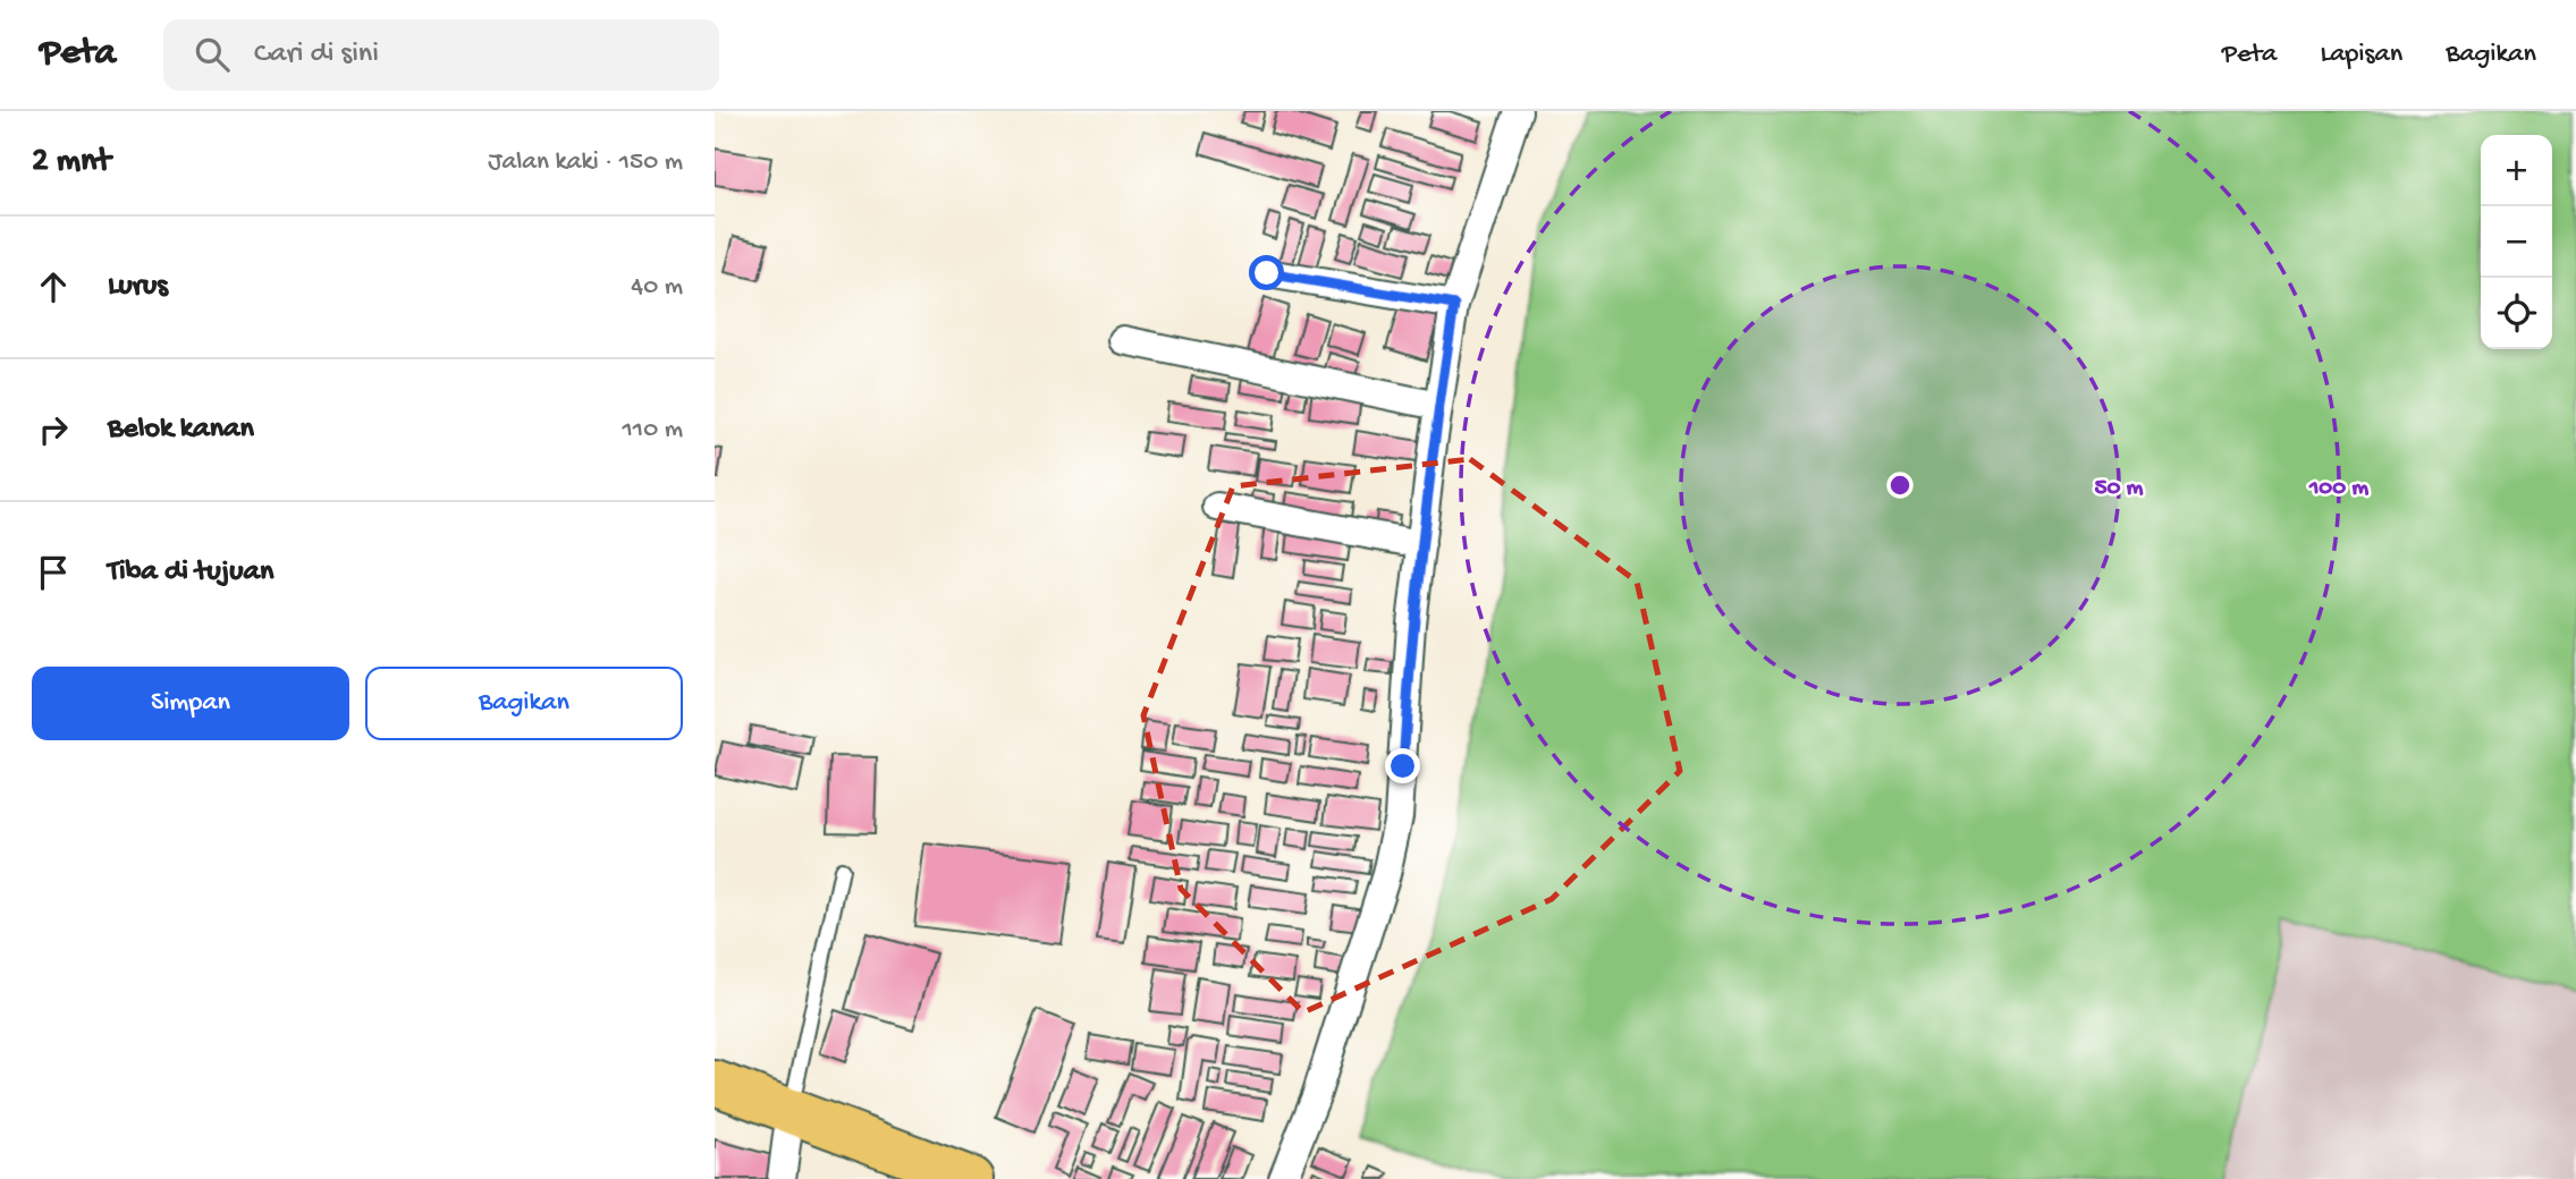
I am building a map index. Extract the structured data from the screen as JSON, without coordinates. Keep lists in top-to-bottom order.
{
  "page": {
    "header": "Peta",
    "search": "Cari di sini",
    "nav": ["Peta", "Lapisan", "Bagikan"],
    "heading": ["2 mnt", "Jalan kaki · 150 m"],
    "map_buttons": ["+", "−"],
    "list": [
      ["Lurus", "40 m"],
      ["Belok kanan", "110 m"],
      "Tiba di tujuan"
    ],
    "buttons": ["Simpan", "Bagikan"]
  },
  "rings": ["50 m", "100 m"]
}
